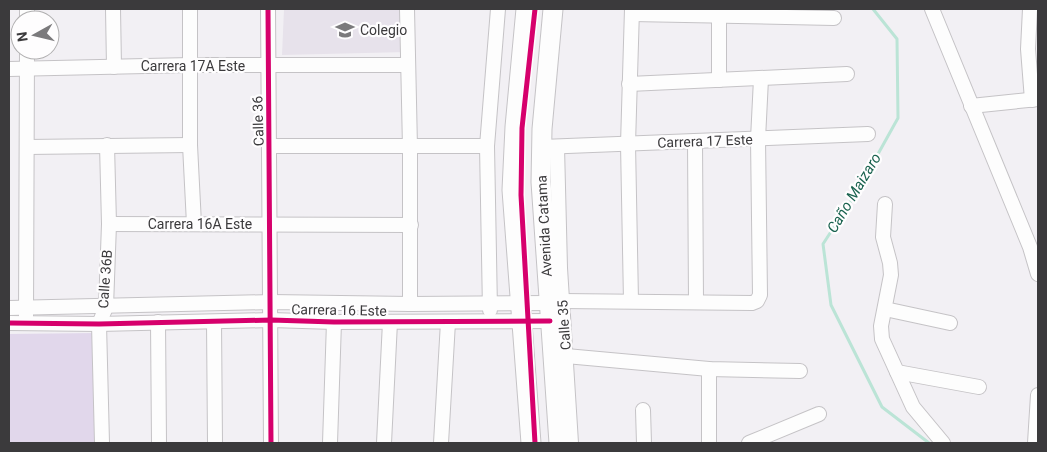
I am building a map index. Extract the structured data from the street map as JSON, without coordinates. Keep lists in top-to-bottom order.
{
  "streets": {
    "main road": ["Avenida Catama"],
    "street": [
      "Carrera 17A Este",
      "Calle 36",
      "Carrera 17 Este",
      "Carrera 16A Este",
      "Calle 36B",
      "Carrera 16 Este",
      "Calle 35"
    ]
  },
  "crossings": [
    ["Carrera 17A Este", "Calle 36"],
    ["Calle 36", "Carrera 16A Este"],
    ["Calle 36", "Carrera 16 Este"],
    ["Carrera 17 Este", "Avenida Catama"],
    ["Carrera 17 Este", "Carrera 16 Este"],
    ["Carrera 16A Este", "Calle 36B"],
    ["Avenida Catama", "Carrera 16 Este"],
    ["Avenida Catama", "Calle 35"],
    ["Calle 36B", "Carrera 16 Este"],
    ["Carrera 16 Este", "Calle 35"]
  ],
  "water": ["Caño Maizaro"],
  "places": {
    "school or university": ["Colegio"]
  },
  "north": "left"
}
